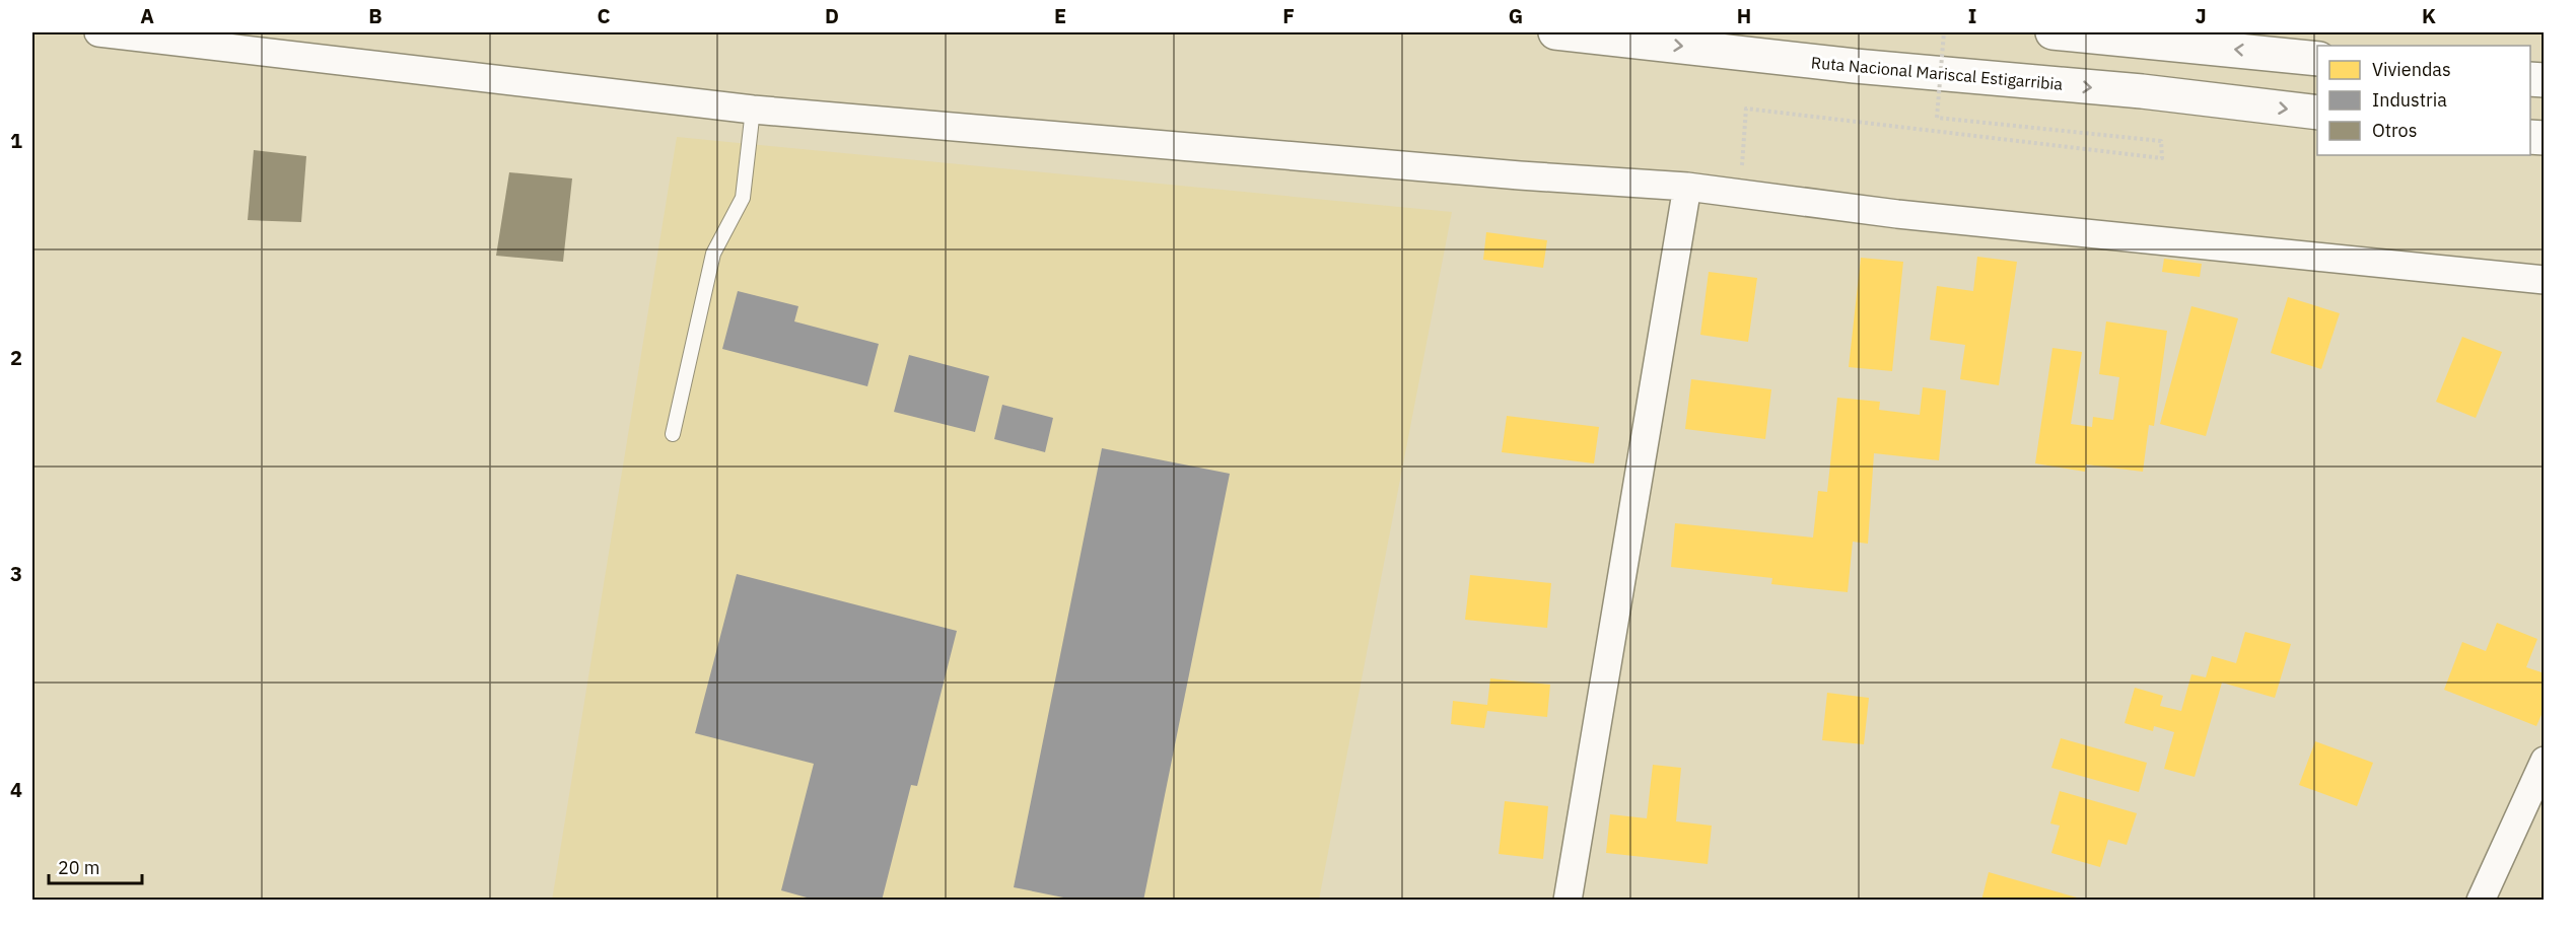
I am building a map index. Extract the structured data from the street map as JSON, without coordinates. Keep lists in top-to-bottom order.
{
  "streets": {
    "highway": ["Ruta Nacional Mariscal Estigarribia"]
  },
  "legend": ["Viviendas", "Industria", "Otros"],
  "scale_bar": "20 m",
  "grid": {
    "columns": [
      "A",
      "B",
      "C",
      "D",
      "E",
      "F",
      "G",
      "H",
      "I",
      "J",
      "K"
    ],
    "rows": [
      "1",
      "2",
      "3",
      "4"
    ]
  }
}
